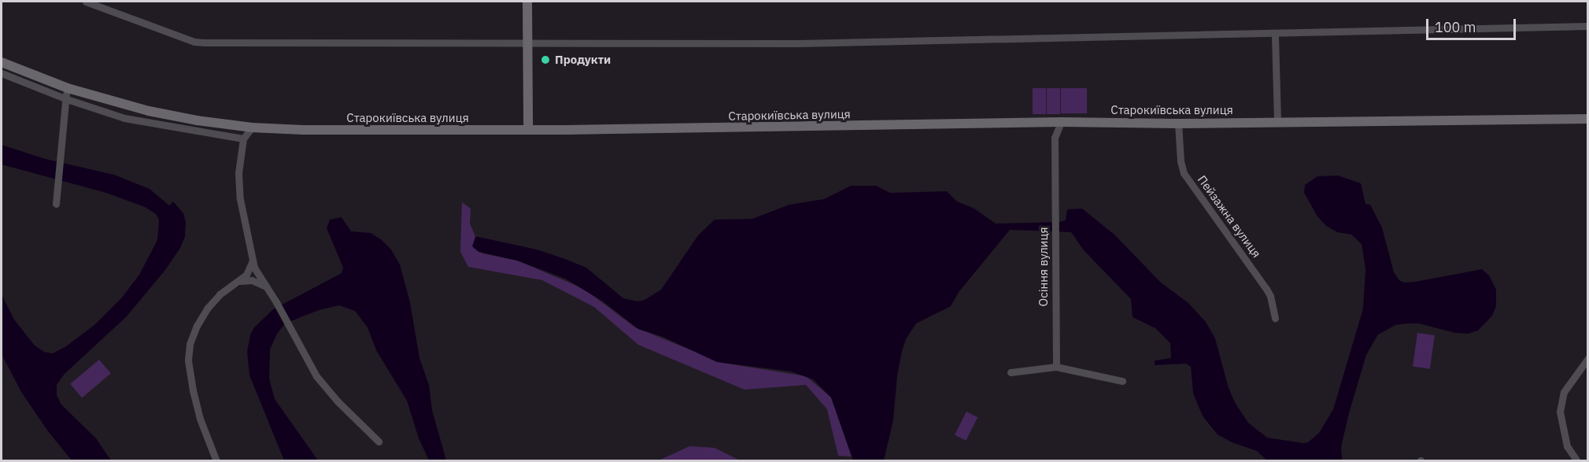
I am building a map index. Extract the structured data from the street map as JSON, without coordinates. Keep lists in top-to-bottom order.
{
  "streets": {
    "street": ["Старокиївська вулиця", "Пейзажна вулиця", "Осіння вулиця"]
  },
  "crossings": [
    ["Старокиївська вулиця", "Пейзажна вулиця"],
    ["Старокиївська вулиця", "Осіння вулиця"]
  ],
  "places": ["Продукти"],
  "scale_bar": "100 m"
}
